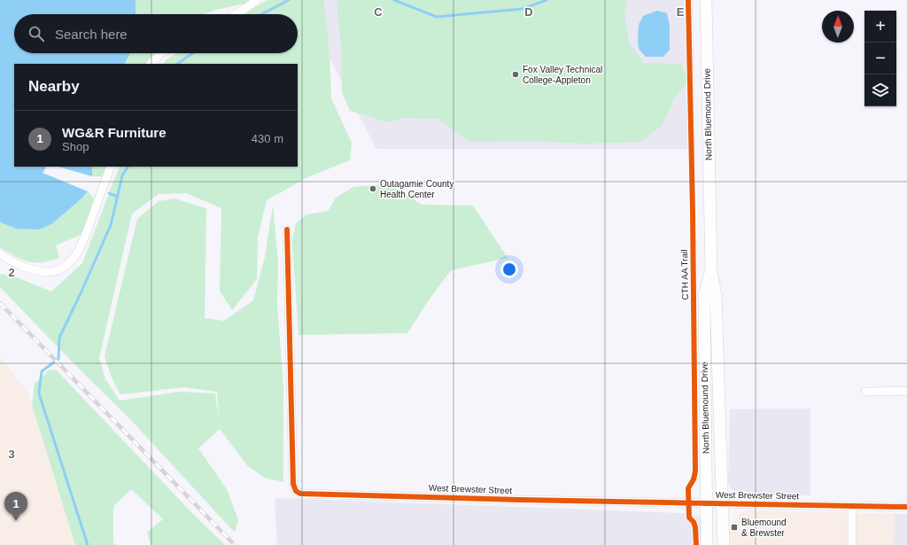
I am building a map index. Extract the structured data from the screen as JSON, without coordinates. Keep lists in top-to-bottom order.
{
  "streets": {
    "main road": ["North Bluemound Drive"],
    "street": ["West Brewster Street"],
    "cycle path": ["CTH AA Trail"]
  },
  "crossings": [
    ["North Bluemound Drive", "West Brewster Street"]
  ],
  "places": {
    "other": ["Fox Valley Technical College-Appleton", "Outagamie County Health Center"],
    "transit": ["Bluemound & Brewster"]
  },
  "north": "top",
  "page": {
    "map_buttons": ["+", "−"],
    "search": "Search here",
    "heading": "Nearby",
    "list": [
      {
        "mark": "1",
        "name": "WG&R Furniture",
        "note": "Shop",
        "value": "430 m"
      }
    ],
    "pins": "1"
  },
  "grid": {
    "columns": ["C", "D", "E"],
    "rows": ["2", "3"]
  }
}
